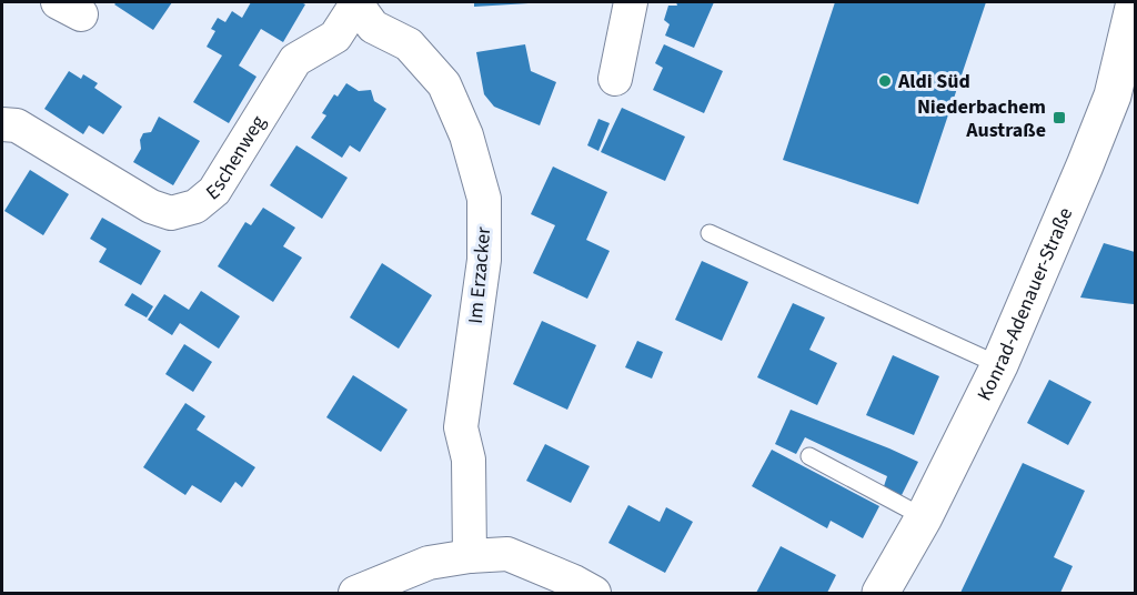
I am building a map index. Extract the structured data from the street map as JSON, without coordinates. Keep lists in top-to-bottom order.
{
  "streets": {
    "main road": ["Konrad-Adenauer-Straße"],
    "street": ["Eschenweg", "Im Erzacker"]
  },
  "crossings": [
    ["Eschenweg", "Im Erzacker"]
  ],
  "places": {
    "other": ["Aldi Süd"],
    "transit": ["Niederbachem Austraße"]
  }
}
